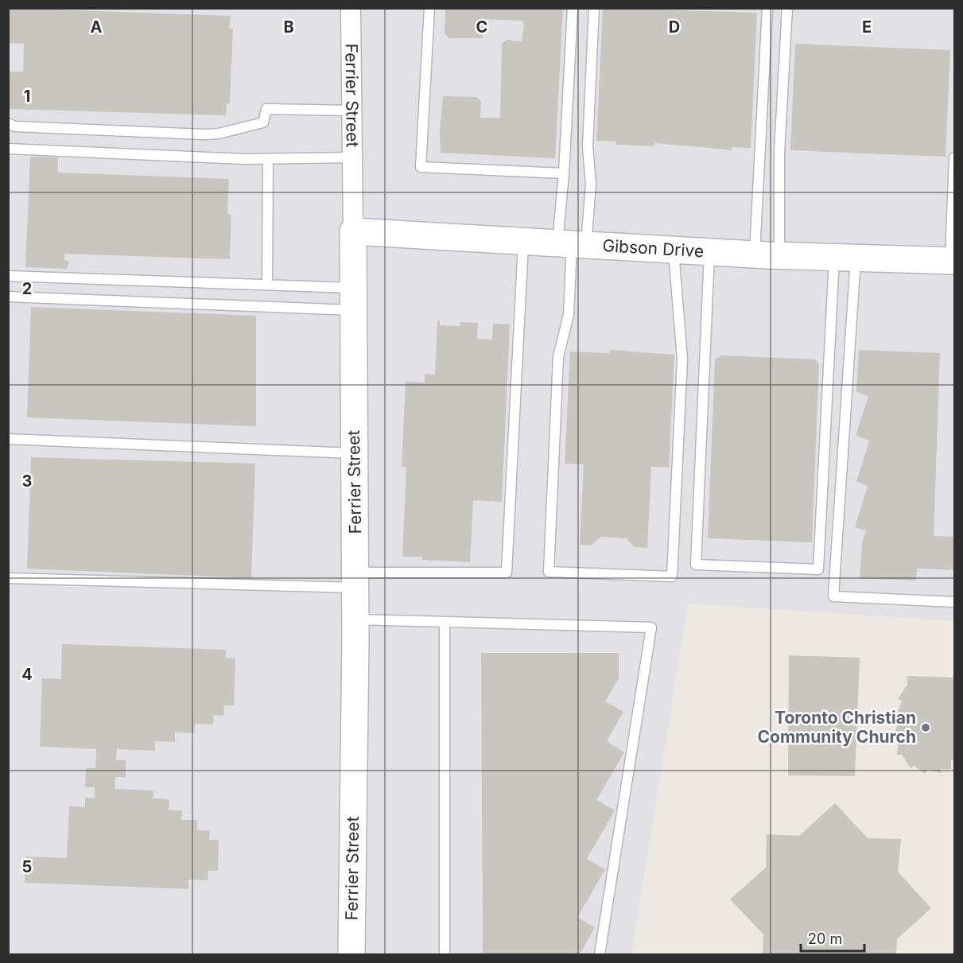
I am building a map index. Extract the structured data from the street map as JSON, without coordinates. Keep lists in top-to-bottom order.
{
  "streets": {
    "main road": ["Ferrier Street", "Gibson Drive"]
  },
  "crossings": [
    ["Ferrier Street", "Gibson Drive"]
  ],
  "places": ["Toronto Christian Community Church"],
  "scale_bar": "20 m",
  "grid": {
    "columns": [
      "A",
      "B",
      "C",
      "D",
      "E"
    ],
    "rows": [
      "1",
      "2",
      "3",
      "4",
      "5"
    ]
  }
}
